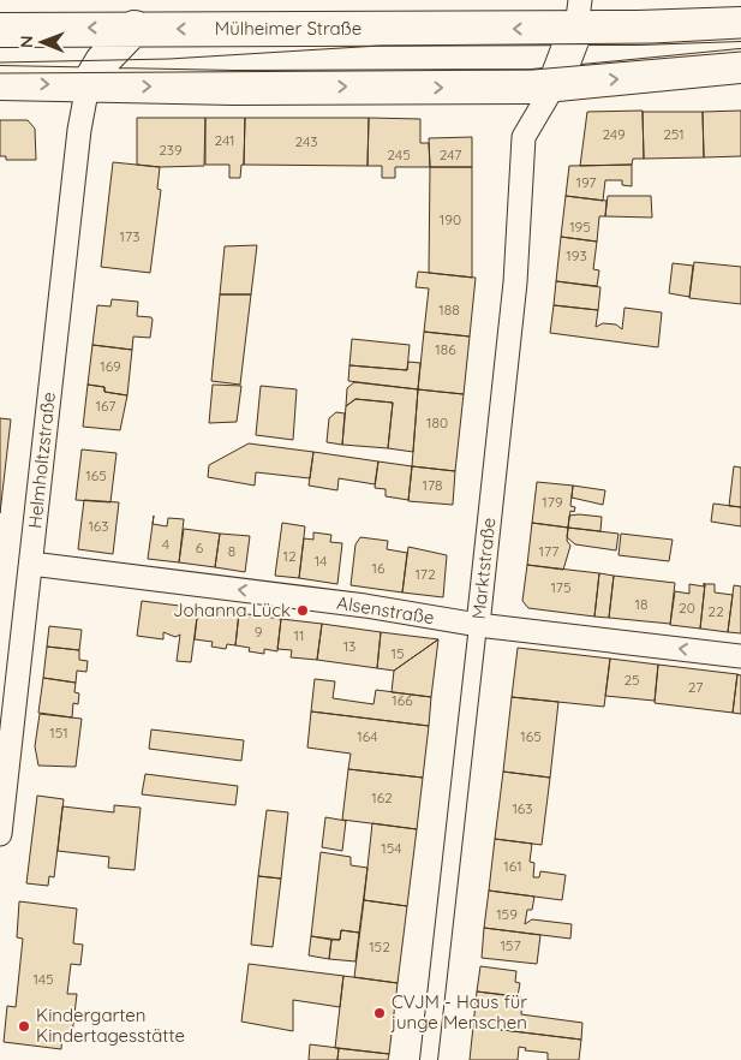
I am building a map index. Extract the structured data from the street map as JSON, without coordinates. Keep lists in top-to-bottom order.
{
  "streets": {
    "main road": ["Mülheimer Straße"],
    "street": ["Helmholtzstraße", "Marktstraße", "Alsenstraße"]
  },
  "crossings": [
    ["Helmholtzstraße", "Alsenstraße"],
    ["Marktstraße", "Alsenstraße"]
  ],
  "one_way": ["Alsenstraße"],
  "places": ["Johanna Lück", "CVJM - Haus für junge Menschen", "Kindergarten Kindertagesstätte"],
  "house_numbers": [
    "249",
    "251",
    "241",
    "243",
    "239",
    "245",
    "247",
    "197",
    "190",
    "195",
    "173",
    "193",
    "188",
    "186",
    "169",
    "167",
    "180",
    "165",
    "178",
    "179",
    "163",
    "4",
    "6",
    "8",
    "177",
    "12",
    "14",
    "16",
    "172",
    "175",
    "18",
    "20",
    "22",
    "9",
    "11",
    "13",
    "15",
    "25",
    "27",
    "166",
    "151",
    "164",
    "165",
    "162",
    "163",
    "154",
    "161",
    "159",
    "157",
    "152",
    "145"
  ],
  "north": "left"
}
